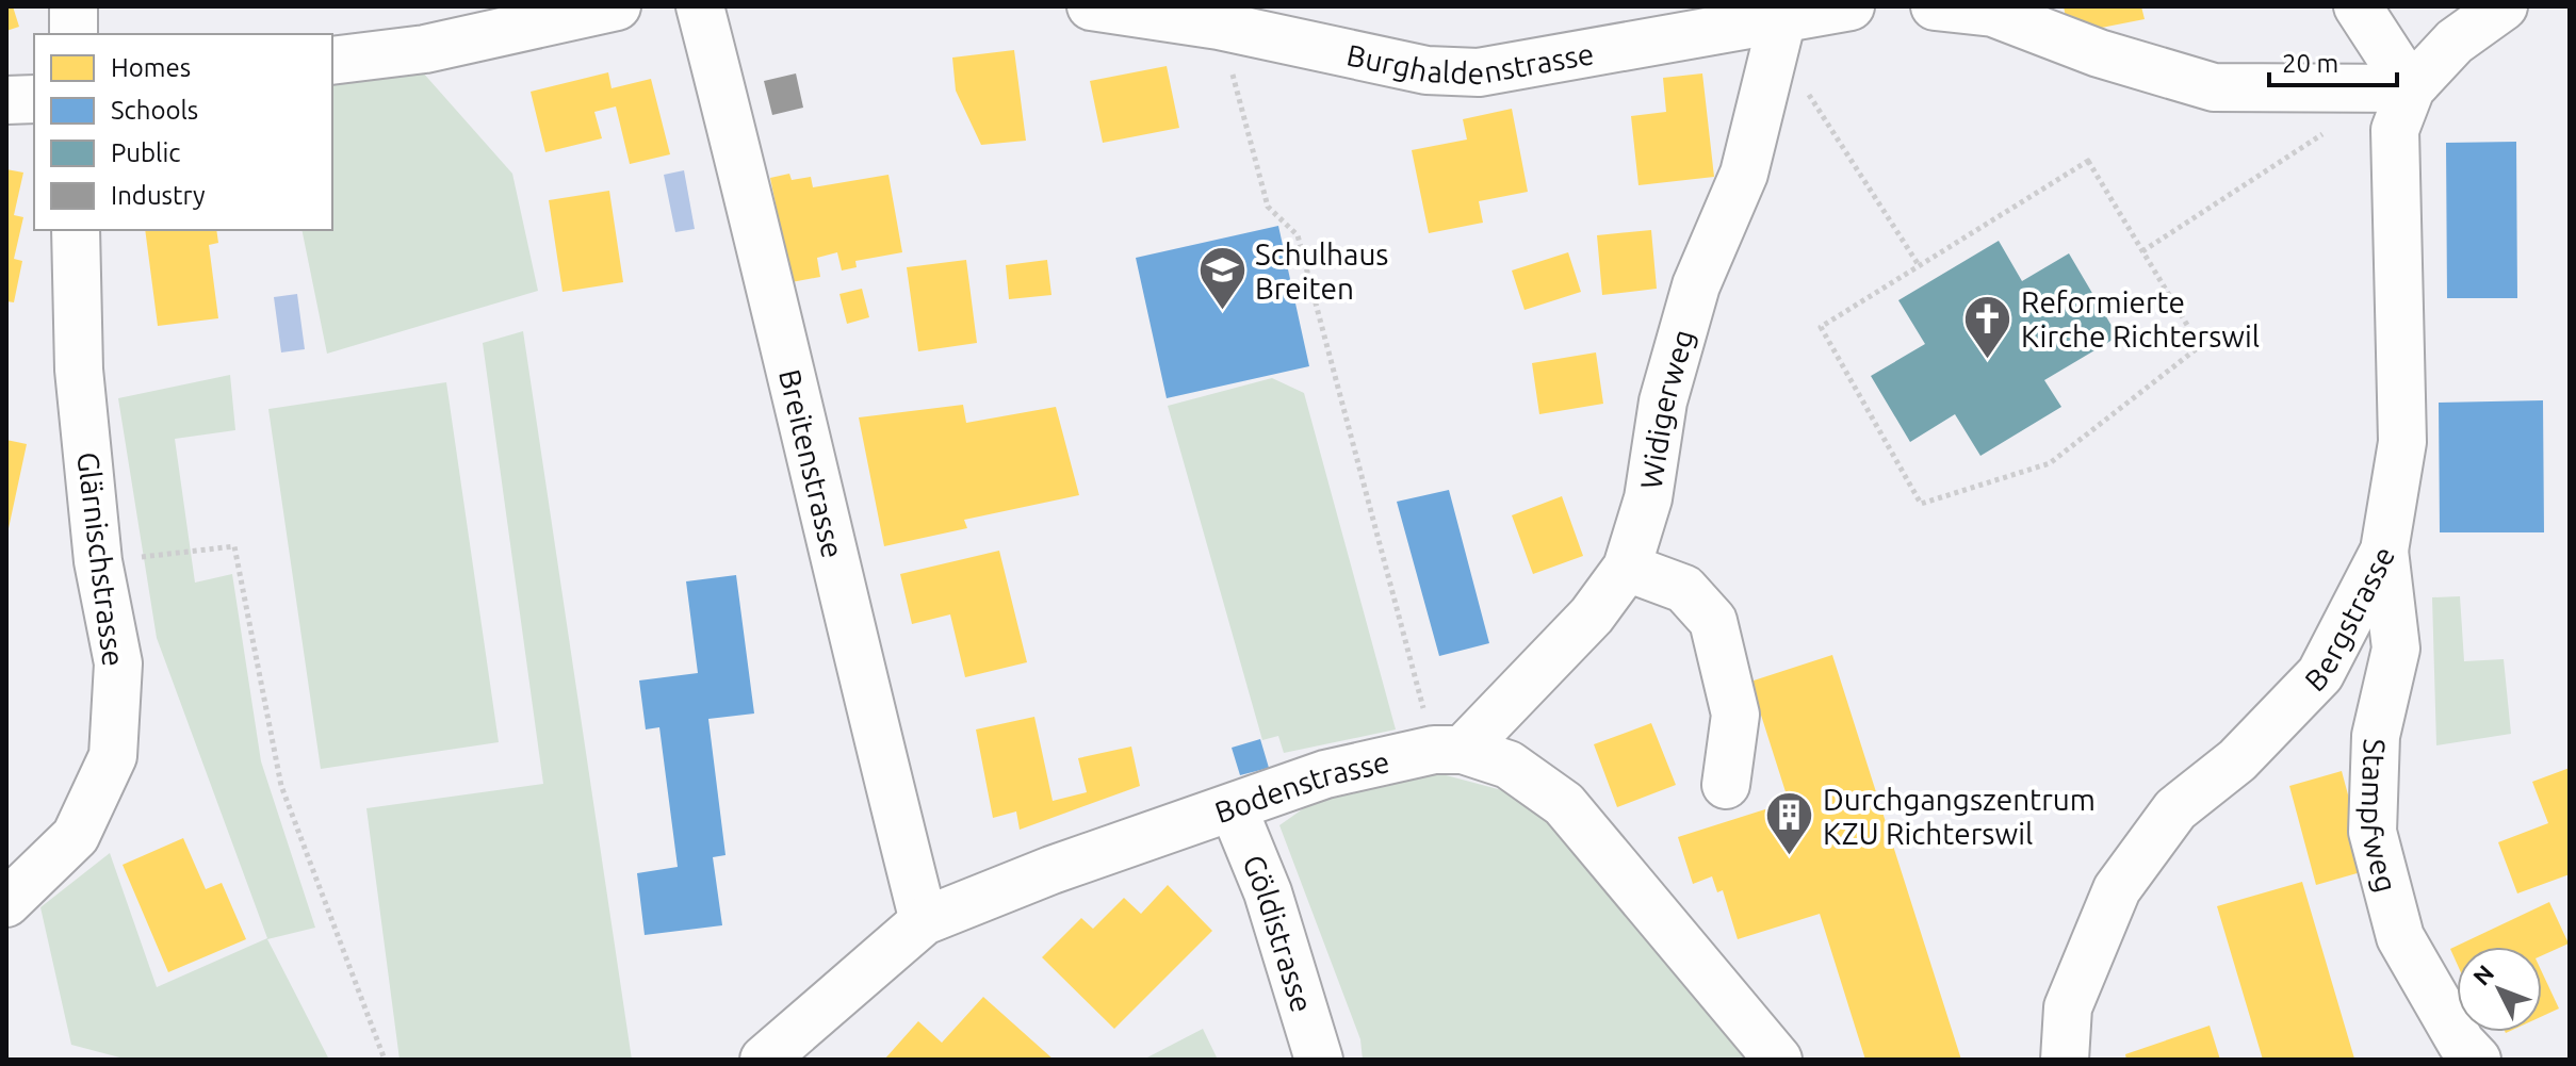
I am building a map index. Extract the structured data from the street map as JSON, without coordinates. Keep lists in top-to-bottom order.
{
  "streets": {
    "street": [
      "Burghaldenstrasse",
      "Widigerweg",
      "Breitenstrasse",
      "Glärnischstrasse",
      "Bergstrasse",
      "Bodenstrasse",
      "Stampfweg",
      "Göldistrasse"
    ]
  },
  "crossings": [
    ["Burghaldenstrasse", "Widigerweg"],
    ["Widigerweg", "Bodenstrasse"],
    ["Breitenstrasse", "Bodenstrasse"],
    ["Bergstrasse", "Stampfweg"],
    ["Bodenstrasse", "Göldistrasse"]
  ],
  "places": {
    "school or university": ["Schulhaus Breiten"],
    "church": ["Reformierte Kirche Richterswil"],
    "building": ["Durchgangszentrum KZU Richterswil"]
  },
  "legend": [
    "Homes",
    "Schools",
    "Public",
    "Industry"
  ],
  "scale_bar": "20 m",
  "north": "top left"
}
